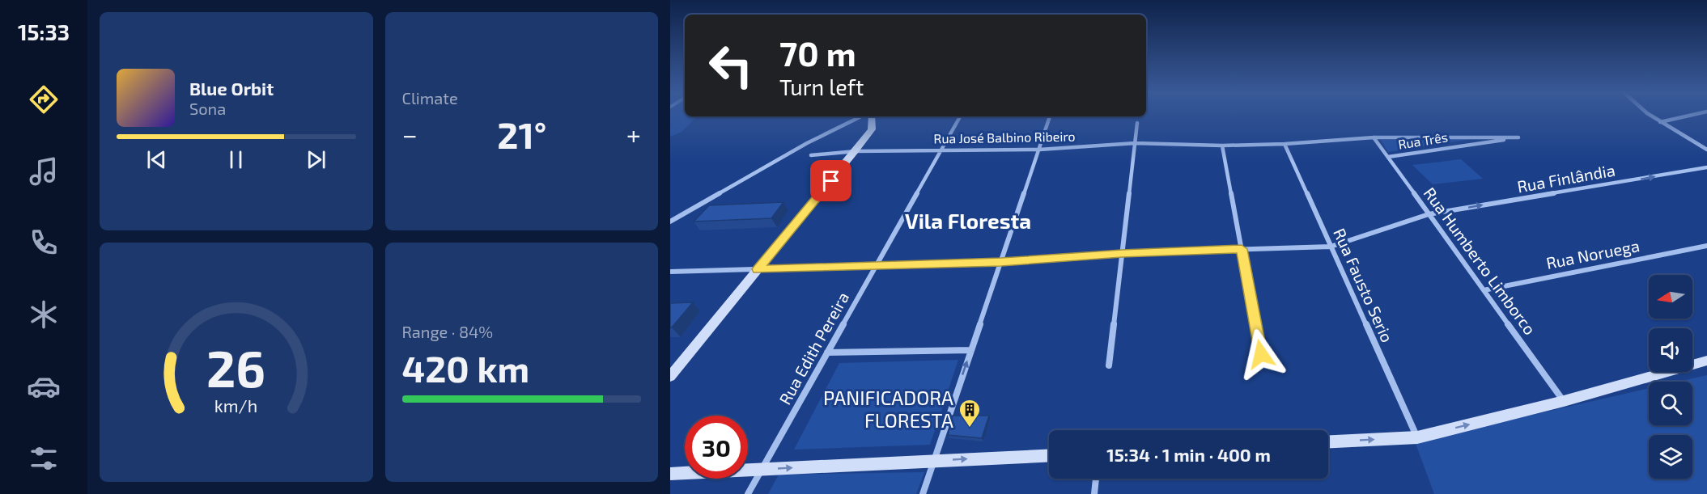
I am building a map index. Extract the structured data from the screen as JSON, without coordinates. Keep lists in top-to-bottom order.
{
  "streets": {
    "street": [
      "Rua José Balbino Ribeiro",
      "Rua Três",
      "Rua Finlândia",
      "Rua Noruega",
      "Rua Humberto Limborco",
      "Rua Fausto Serio",
      "Rua Edith Pereira"
    ]
  },
  "crossings": [
    ["Rua José Balbino Ribeiro", "Rua Três"],
    ["Rua José Balbino Ribeiro", "Rua Humberto Limborco"],
    ["Rua José Balbino Ribeiro", "Rua Fausto Serio"],
    ["Rua José Balbino Ribeiro", "Rua Edith Pereira"],
    ["Rua Três", "Rua Humberto Limborco"],
    ["Rua Finlândia", "Rua Humberto Limborco"],
    ["Rua Finlândia", "Rua Fausto Serio"],
    ["Rua Finlândia", "Rua Edith Pereira"],
    ["Rua Noruega", "Rua Humberto Limborco"]
  ],
  "districts": ["Vila Floresta"],
  "places": {
    "building": ["PANIFICADORA FLORESTA"]
  },
  "north": "left",
  "page": {
    "tabs": "15:33",
    "tile": [
      "Climate",
      ["Range · 84%", "420 km"]
    ],
    "turn": ["70 m", "Turn left"],
    "song": ["Blue Orbit", "Sona"],
    "heat": ["−", "21°", "+"],
    "limit": "30",
    "trip": "15:34 · 1 min · 400 m",
    "gauge": ["26", "km/h"]
  }
}
